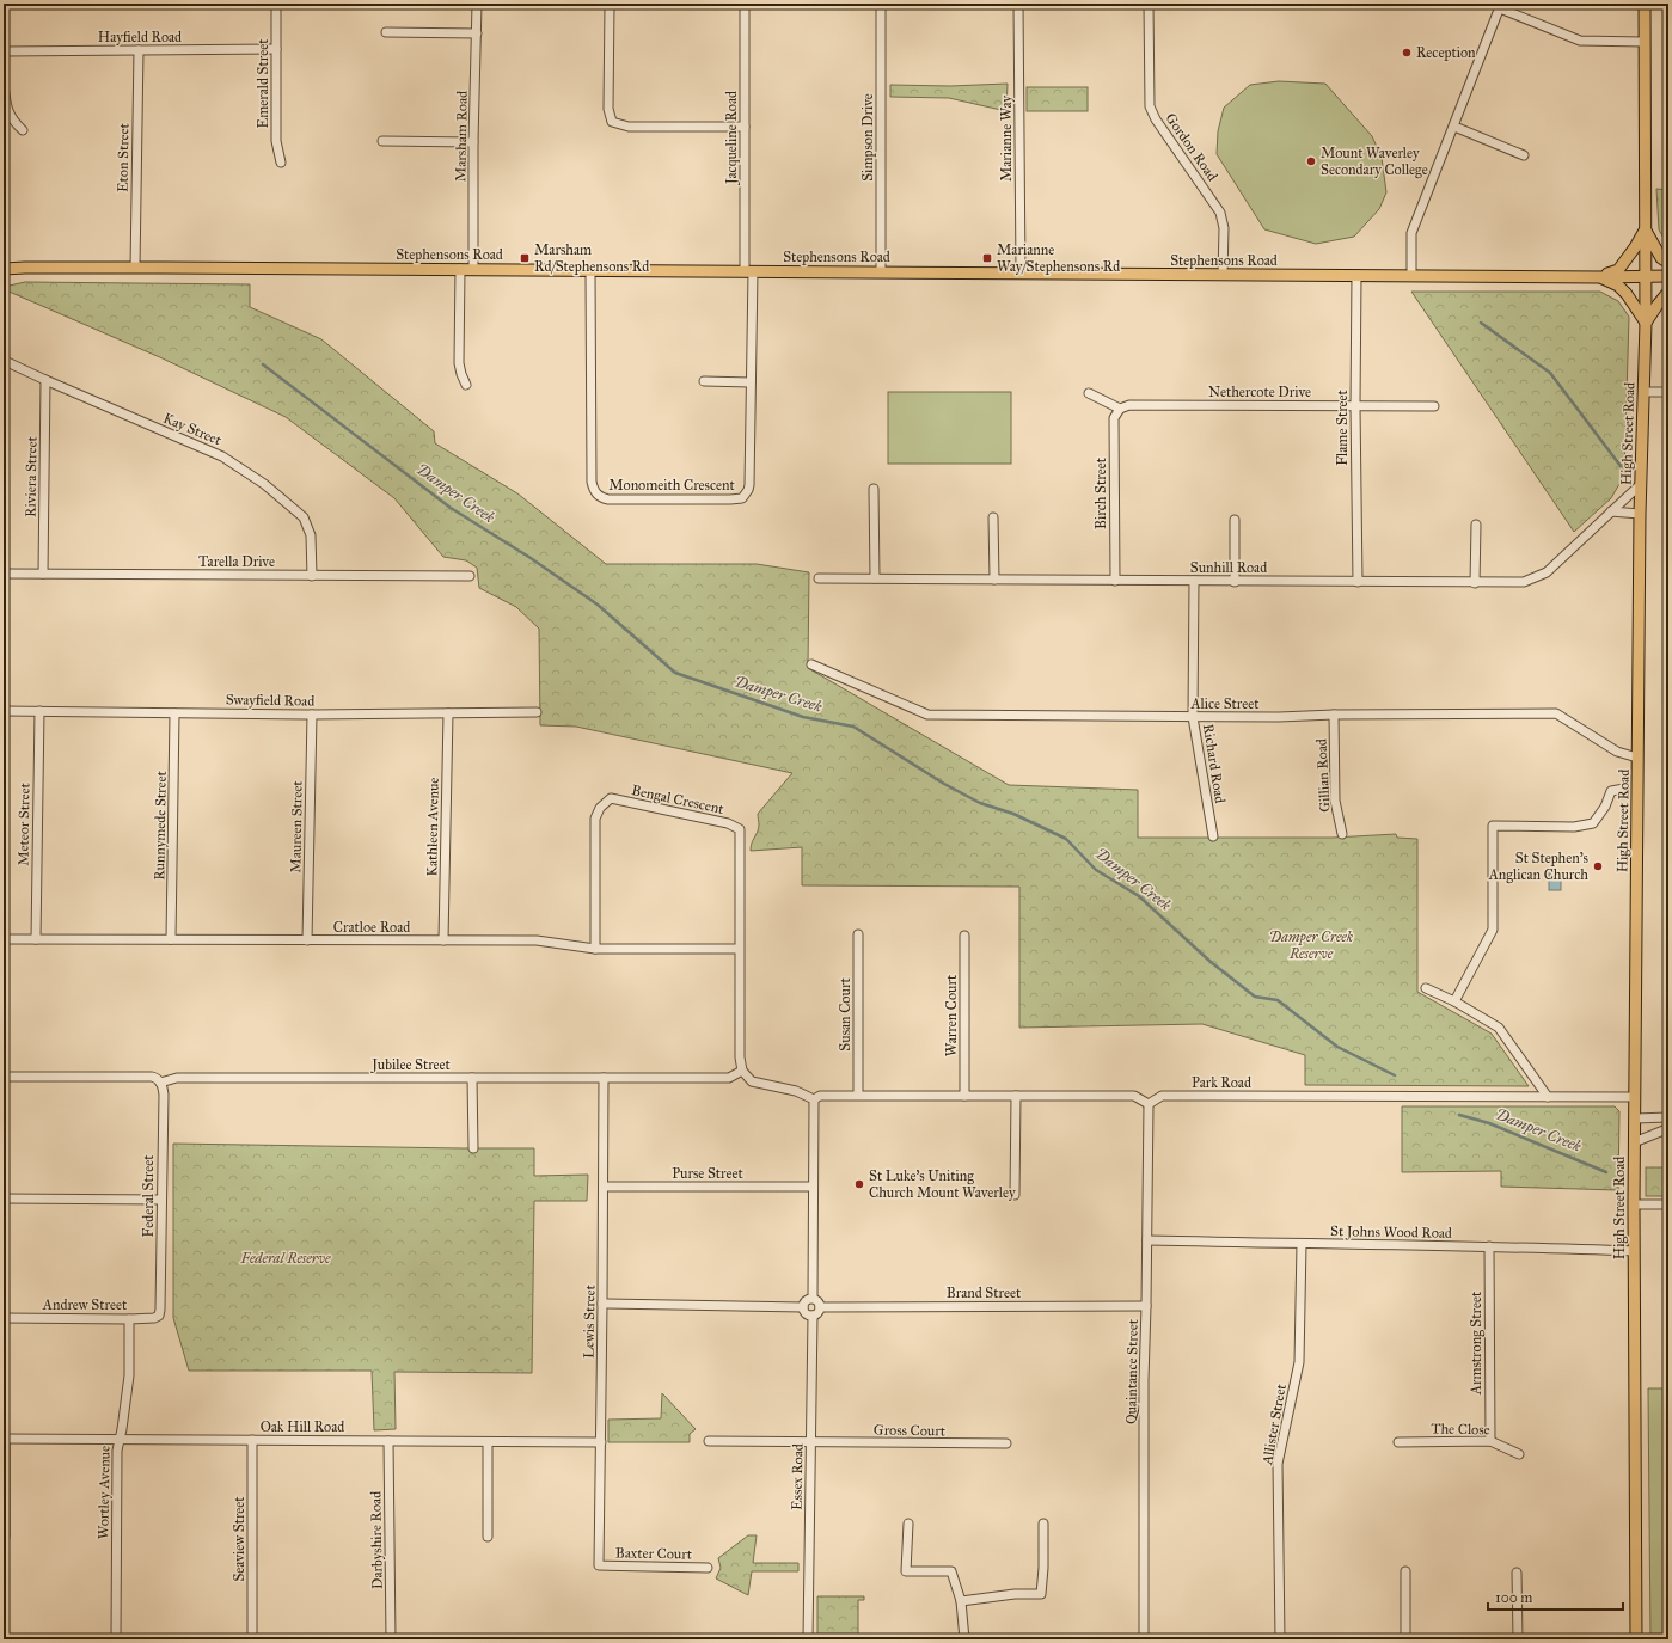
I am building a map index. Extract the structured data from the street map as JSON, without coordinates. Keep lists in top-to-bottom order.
{
  "streets": {
    "main road": ["Stephensons Road", "High Street Road"],
    "street": [
      "Hayfield Road",
      "Emerald Street",
      "Marsham Road",
      "Jacqueline Road",
      "Simpson Drive",
      "Marianne Way",
      "Gordon Road",
      "Eton Street",
      "Nethercote Drive",
      "Flame Street",
      "Kay Street",
      "Riviera Street",
      "Monomeith Crescent",
      "Birch Street",
      "Tarella Drive",
      "Sunhill Road",
      "Swayfield Road",
      "Alice Street",
      "Richard Road",
      "Gillian Road",
      "Bengal Crescent",
      "Meteor Street",
      "Runnymede Street",
      "Maureen Street",
      "Kathleen Avenue",
      "Cratloe Road",
      "Susan Court",
      "Warren Court",
      "Jubilee Street",
      "Park Road",
      "Purse Street",
      "Federal Street",
      "St Johns Wood Road",
      "Brand Street",
      "Andrew Street",
      "Lewis Street",
      "Armstrong Street",
      "Quaintance Street",
      "Allister Street",
      "Oak Hill Road",
      "The Close",
      "Gross Court",
      "Essex Road",
      "Wortley Avenue",
      "Seaview Street",
      "Darbyshire Road",
      "Baxter Court"
    ]
  },
  "crossings": [
    ["Hayfield Road", "Emerald Street"],
    ["Hayfield Road", "Eton Street"],
    ["Marsham Road", "Stephensons Road"],
    ["Jacqueline Road", "Stephensons Road"],
    ["Jacqueline Road", "Monomeith Crescent"],
    ["Simpson Drive", "Stephensons Road"],
    ["Marianne Way", "Stephensons Road"],
    ["Gordon Road", "Stephensons Road"],
    ["Eton Street", "Stephensons Road"],
    ["Stephensons Road", "Flame Street"],
    ["Stephensons Road", "High Street Road"],
    ["Stephensons Road", "Monomeith Crescent"],
    ["Nethercote Drive", "Flame Street"],
    ["Nethercote Drive", "Birch Street"],
    ["Flame Street", "Sunhill Road"],
    ["Kay Street", "Riviera Street"],
    ["Kay Street", "Tarella Drive"],
    ["High Street Road", "Sunhill Road"],
    ["High Street Road", "Alice Street"],
    ["High Street Road", "Park Road"],
    ["High Street Road", "St Johns Wood Road"],
    ["Riviera Street", "Tarella Drive"],
    ["Birch Street", "Sunhill Road"],
    ["Sunhill Road", "Richard Road"],
    ["Swayfield Road", "Meteor Street"],
    ["Swayfield Road", "Runnymede Street"],
    ["Swayfield Road", "Maureen Street"],
    ["Swayfield Road", "Kathleen Avenue"],
    ["Alice Street", "Richard Road"],
    ["Alice Street", "Gillian Road"],
    ["Bengal Crescent", "Cratloe Road"],
    ["Bengal Crescent", "Jubilee Street"],
    ["Meteor Street", "Cratloe Road"],
    ["Runnymede Street", "Cratloe Road"],
    ["Maureen Street", "Cratloe Road"],
    ["Kathleen Avenue", "Cratloe Road"],
    ["Jubilee Street", "Federal Street"],
    ["Jubilee Street", "Lewis Street"],
    ["Park Road", "Quaintance Street"],
    ["Purse Street", "Lewis Street"],
    ["Federal Street", "Andrew Street"],
    ["St Johns Wood Road", "Armstrong Street"],
    ["St Johns Wood Road", "Quaintance Street"],
    ["St Johns Wood Road", "Allister Street"],
    ["Brand Street", "Quaintance Street"],
    ["Brand Street", "Essex Road"],
    ["Andrew Street", "Wortley Avenue"],
    ["Lewis Street", "Oak Hill Road"],
    ["Lewis Street", "Baxter Court"],
    ["Armstrong Street", "The Close"],
    ["Oak Hill Road", "Wortley Avenue"],
    ["Oak Hill Road", "Seaview Street"],
    ["Oak Hill Road", "Darbyshire Road"],
    ["Gross Court", "Essex Road"]
  ],
  "water": ["Damper Creek"],
  "parks": ["Damper Creek Reserve", "Federal Reserve"],
  "places": {
    "other": [
      "Reception",
      "Mount Waverley Secondary College",
      "St Stephen's Anglican Church",
      "St Luke's Uniting Church Mount Waverley"
    ],
    "transit": ["Marsham Rd/Stephensons Rd", "Marianne Way/Stephensons Rd"]
  },
  "scale_bar": "100 m"
}
